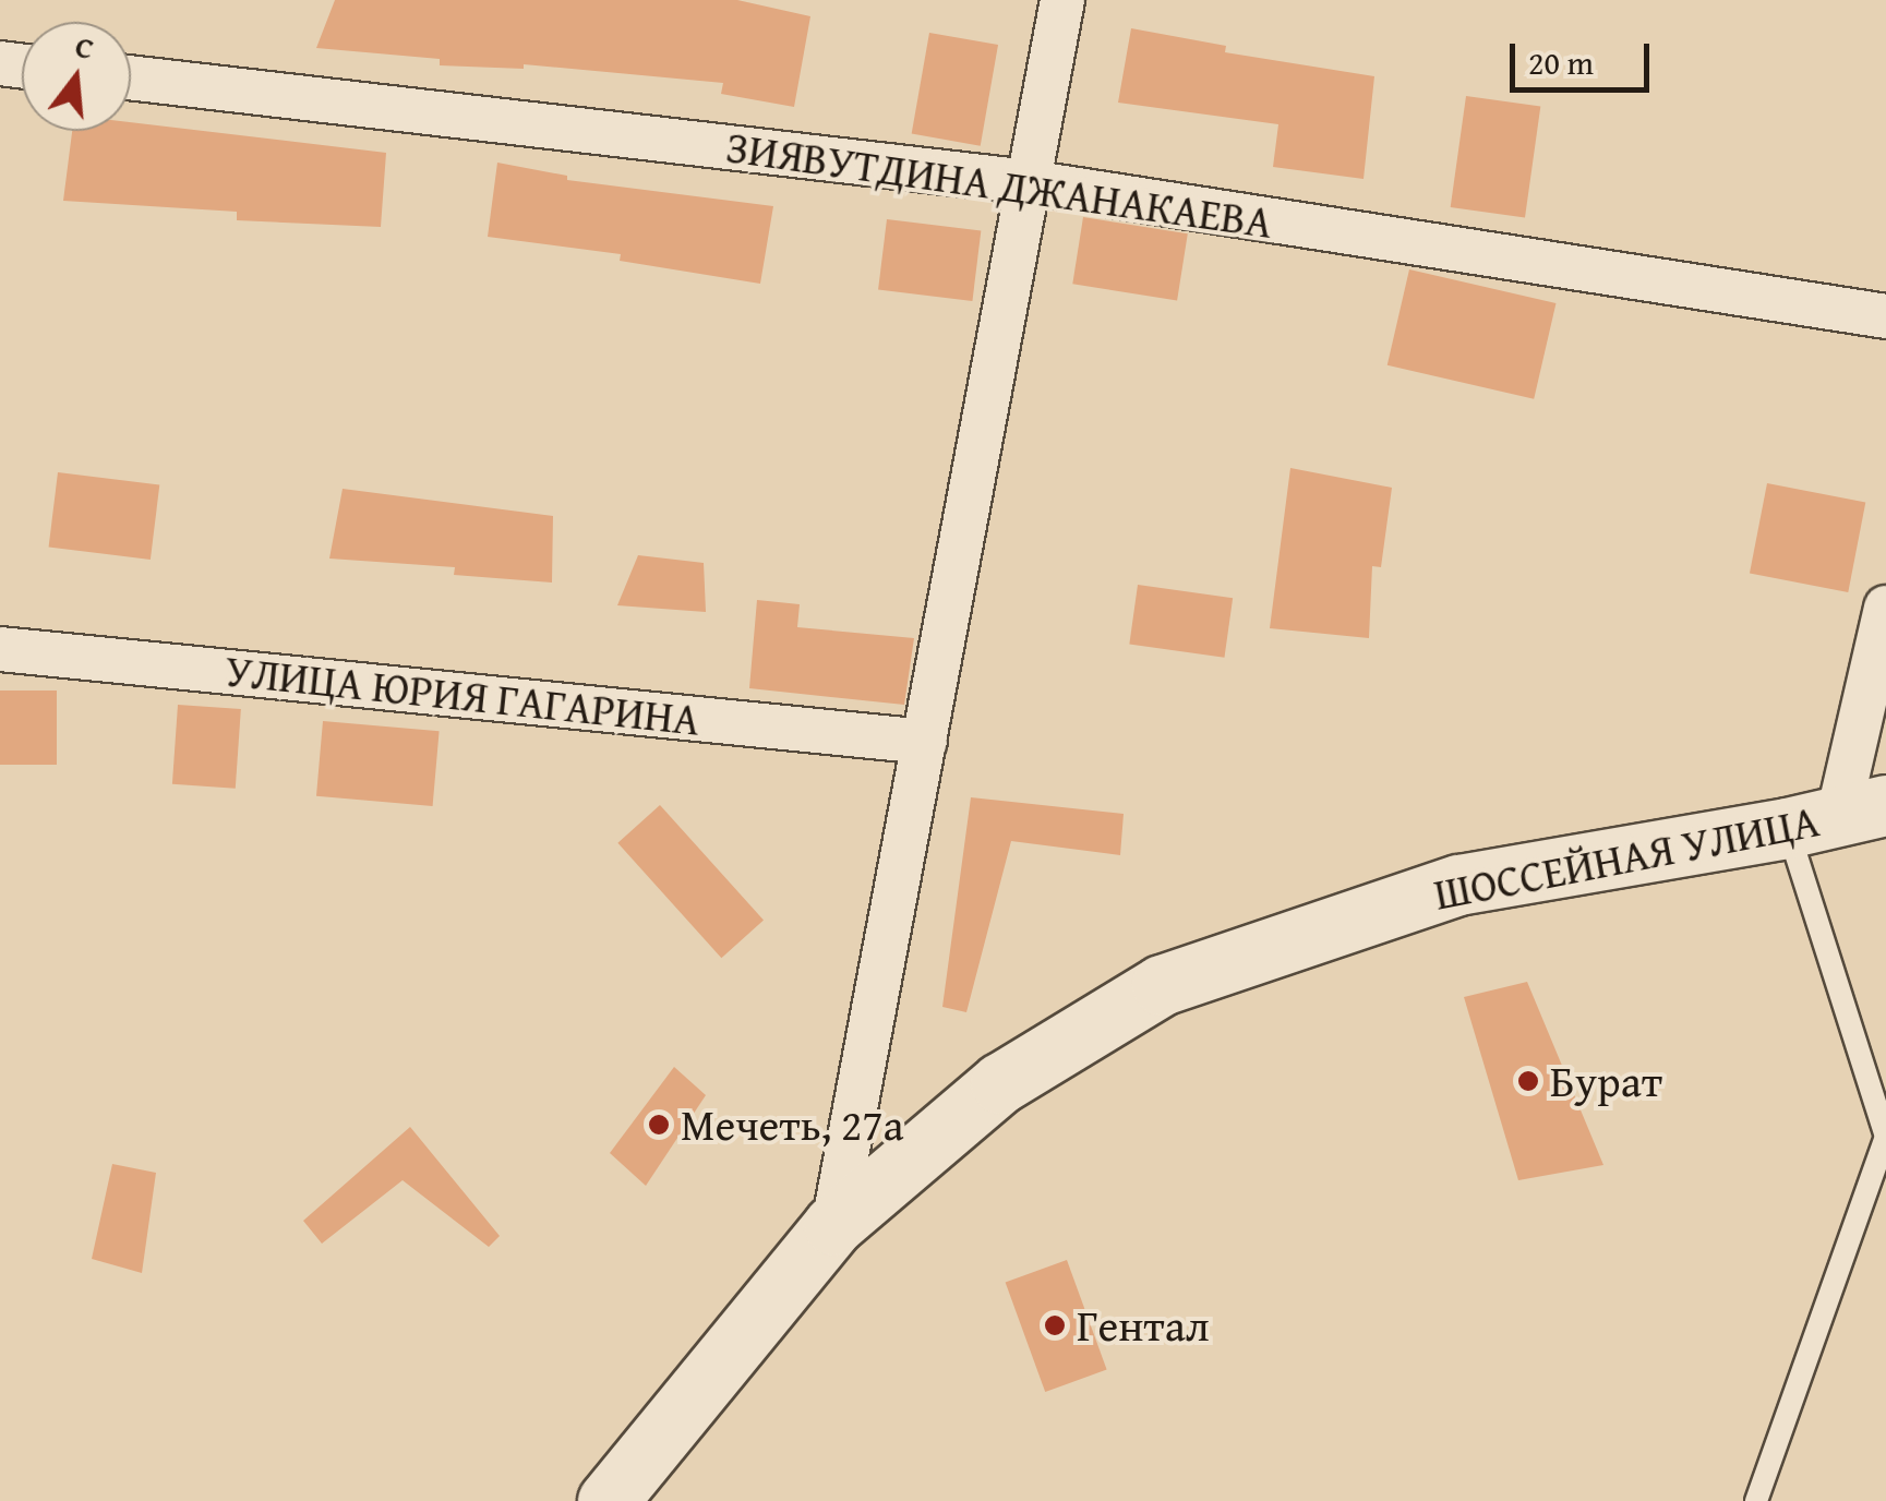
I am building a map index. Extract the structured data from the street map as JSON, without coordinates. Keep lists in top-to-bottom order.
{
  "streets": {
    "main road": ["ШОССЕЙНАЯ УЛИЦА"],
    "street": ["ЗИЯВУТДИНА ДЖАНАКАЕВА", "УЛИЦА ЮРИЯ ГАГАРИНА"]
  },
  "places": ["Бурат", "Мечеть, 27а", "Гентал"],
  "scale_bar": "20 m",
  "north": "top"
}
